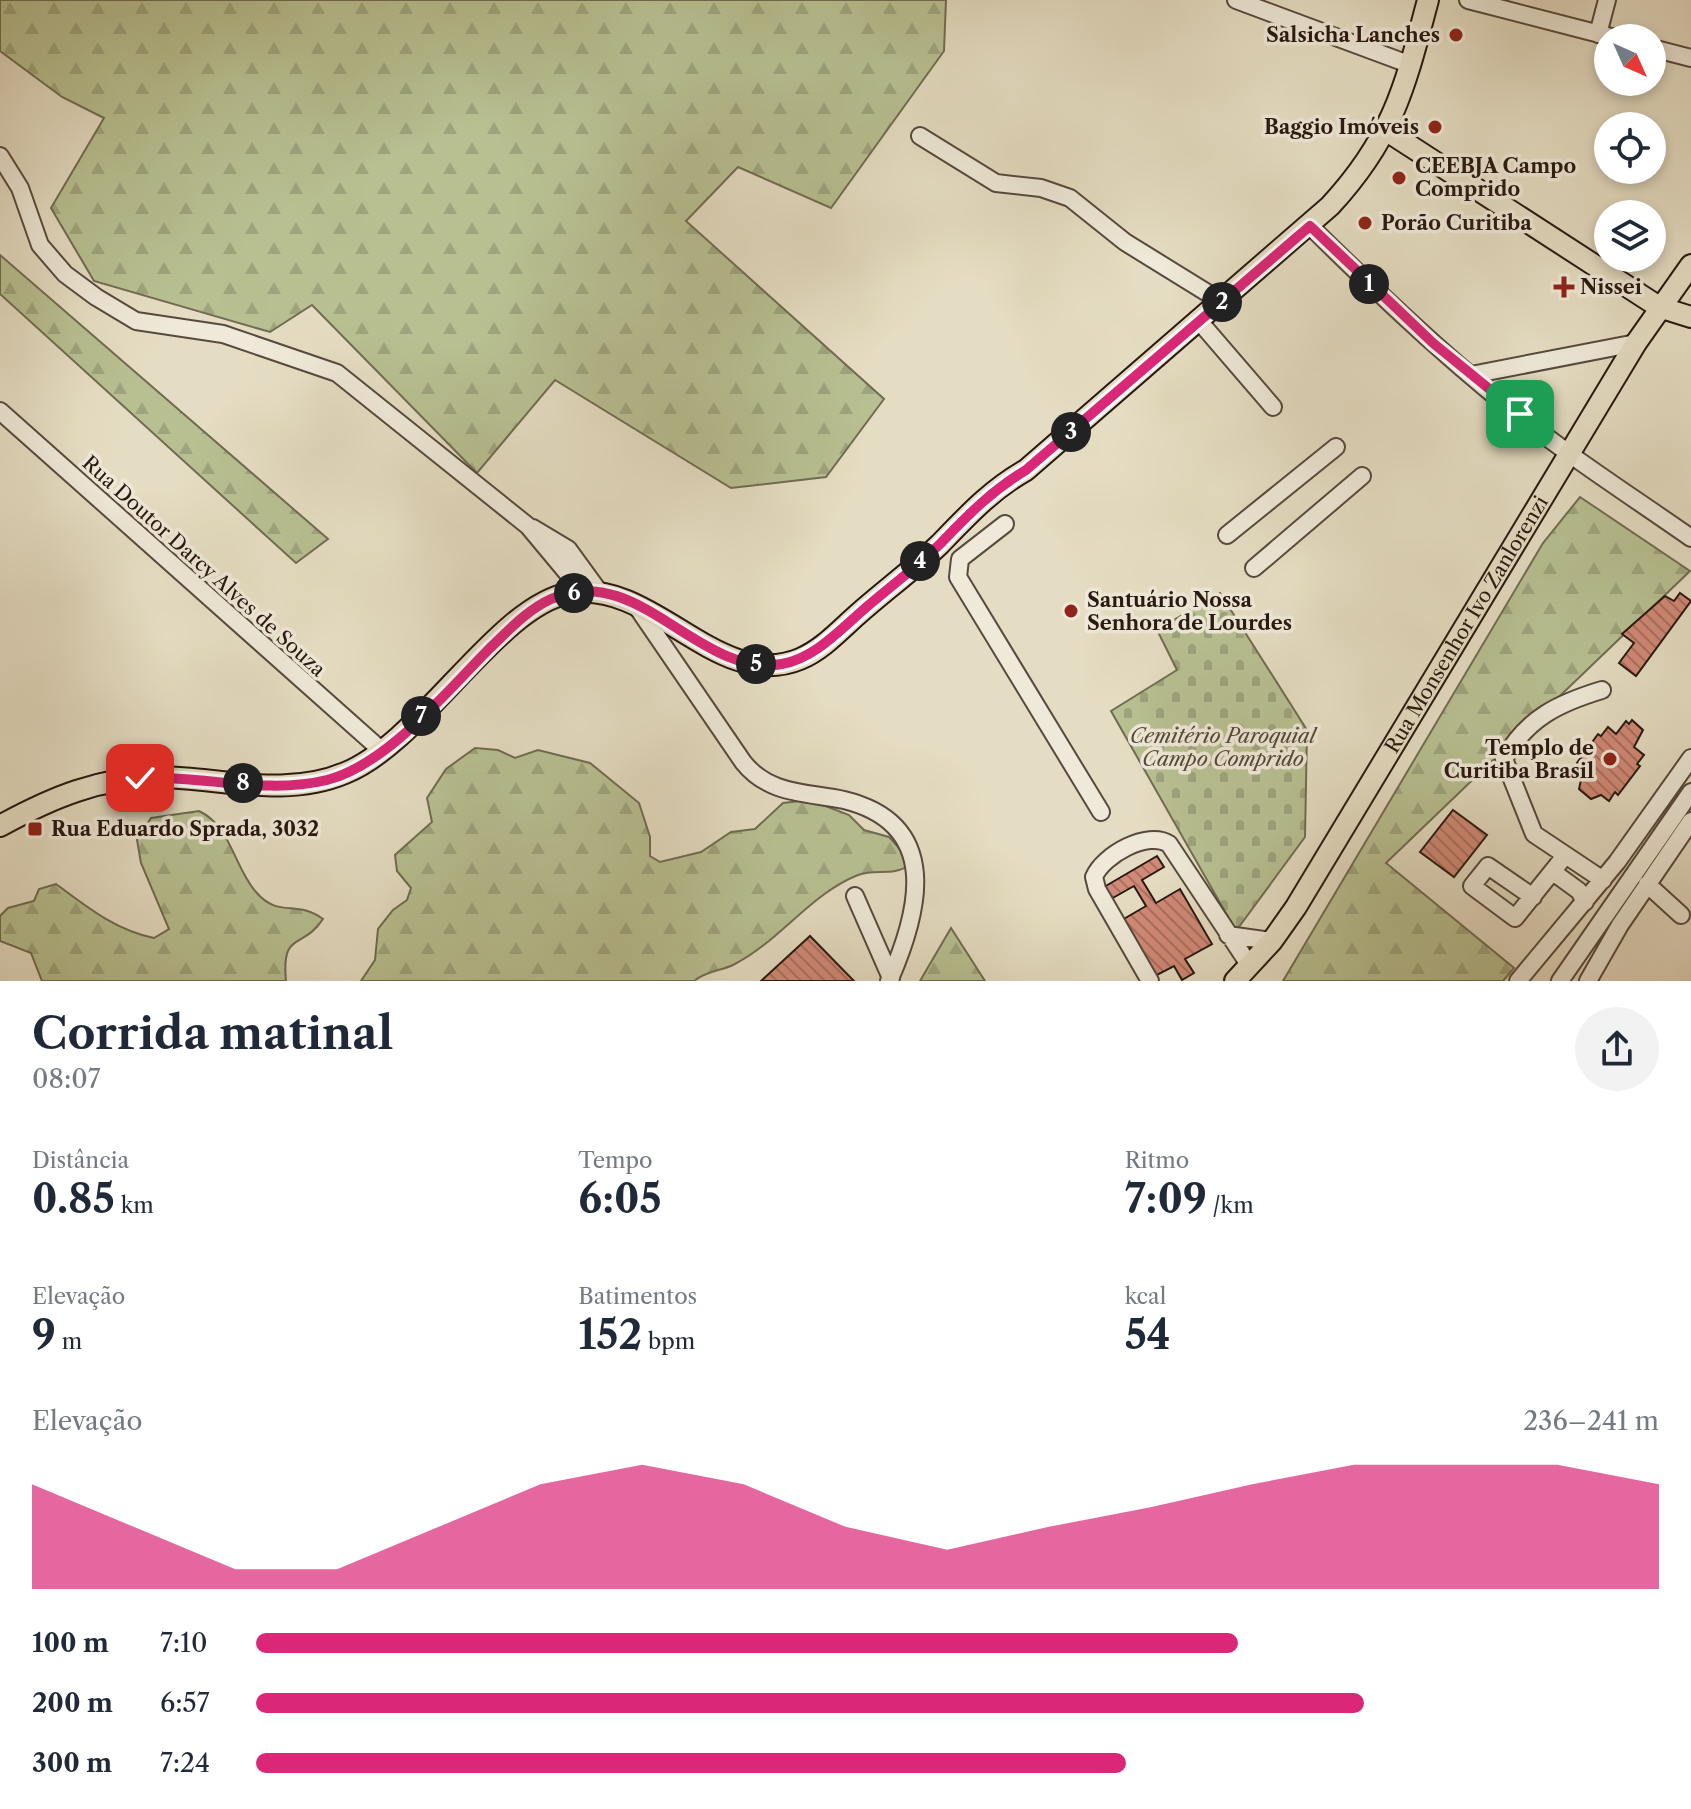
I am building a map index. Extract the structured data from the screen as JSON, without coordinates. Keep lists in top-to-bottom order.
{
  "streets": {
    "main road": ["Rua Monsenhor Ivo Zanlorenzi"],
    "street": ["Rua Doutor Darcy Alves de Souza"]
  },
  "parks": ["Cemitério Paroquial Campo Comprido"],
  "places": {
    "other": [
      "Salsicha Lanches",
      "Baggio Imóveis",
      "CEEBJA Campo Comprido",
      "Porão Curitiba",
      "Santuário Nossa Senhora de Lourdes",
      "Templo de Curitiba Brasil"
    ],
    "health": ["Nissei"],
    "transit": ["Rua Eduardo Sprada, 3032"]
  },
  "north": "bottom right",
  "page": {
    "pins": [
      "1",
      "2",
      "3",
      "4",
      "6",
      "5",
      "7",
      "8"
    ],
    "heading": ["Corrida matinal", "08:07"],
    "stats": [
      ["Distância", "0.85 km"],
      ["Tempo", "6:05"],
      ["Ritmo", "7:09 /km"],
      ["Elevação", "9 m"],
      ["Batimentos", "152 bpm"],
      ["kcal", "54"]
    ],
    "chart": ["Elevação", "236–241 m"],
    "list": [
      {
        "name": "100 m",
        "note": "7:10"
      },
      {
        "name": "200 m",
        "note": "6:57"
      },
      {
        "name": "300 m",
        "note": "7:24"
      }
    ]
  }
}
